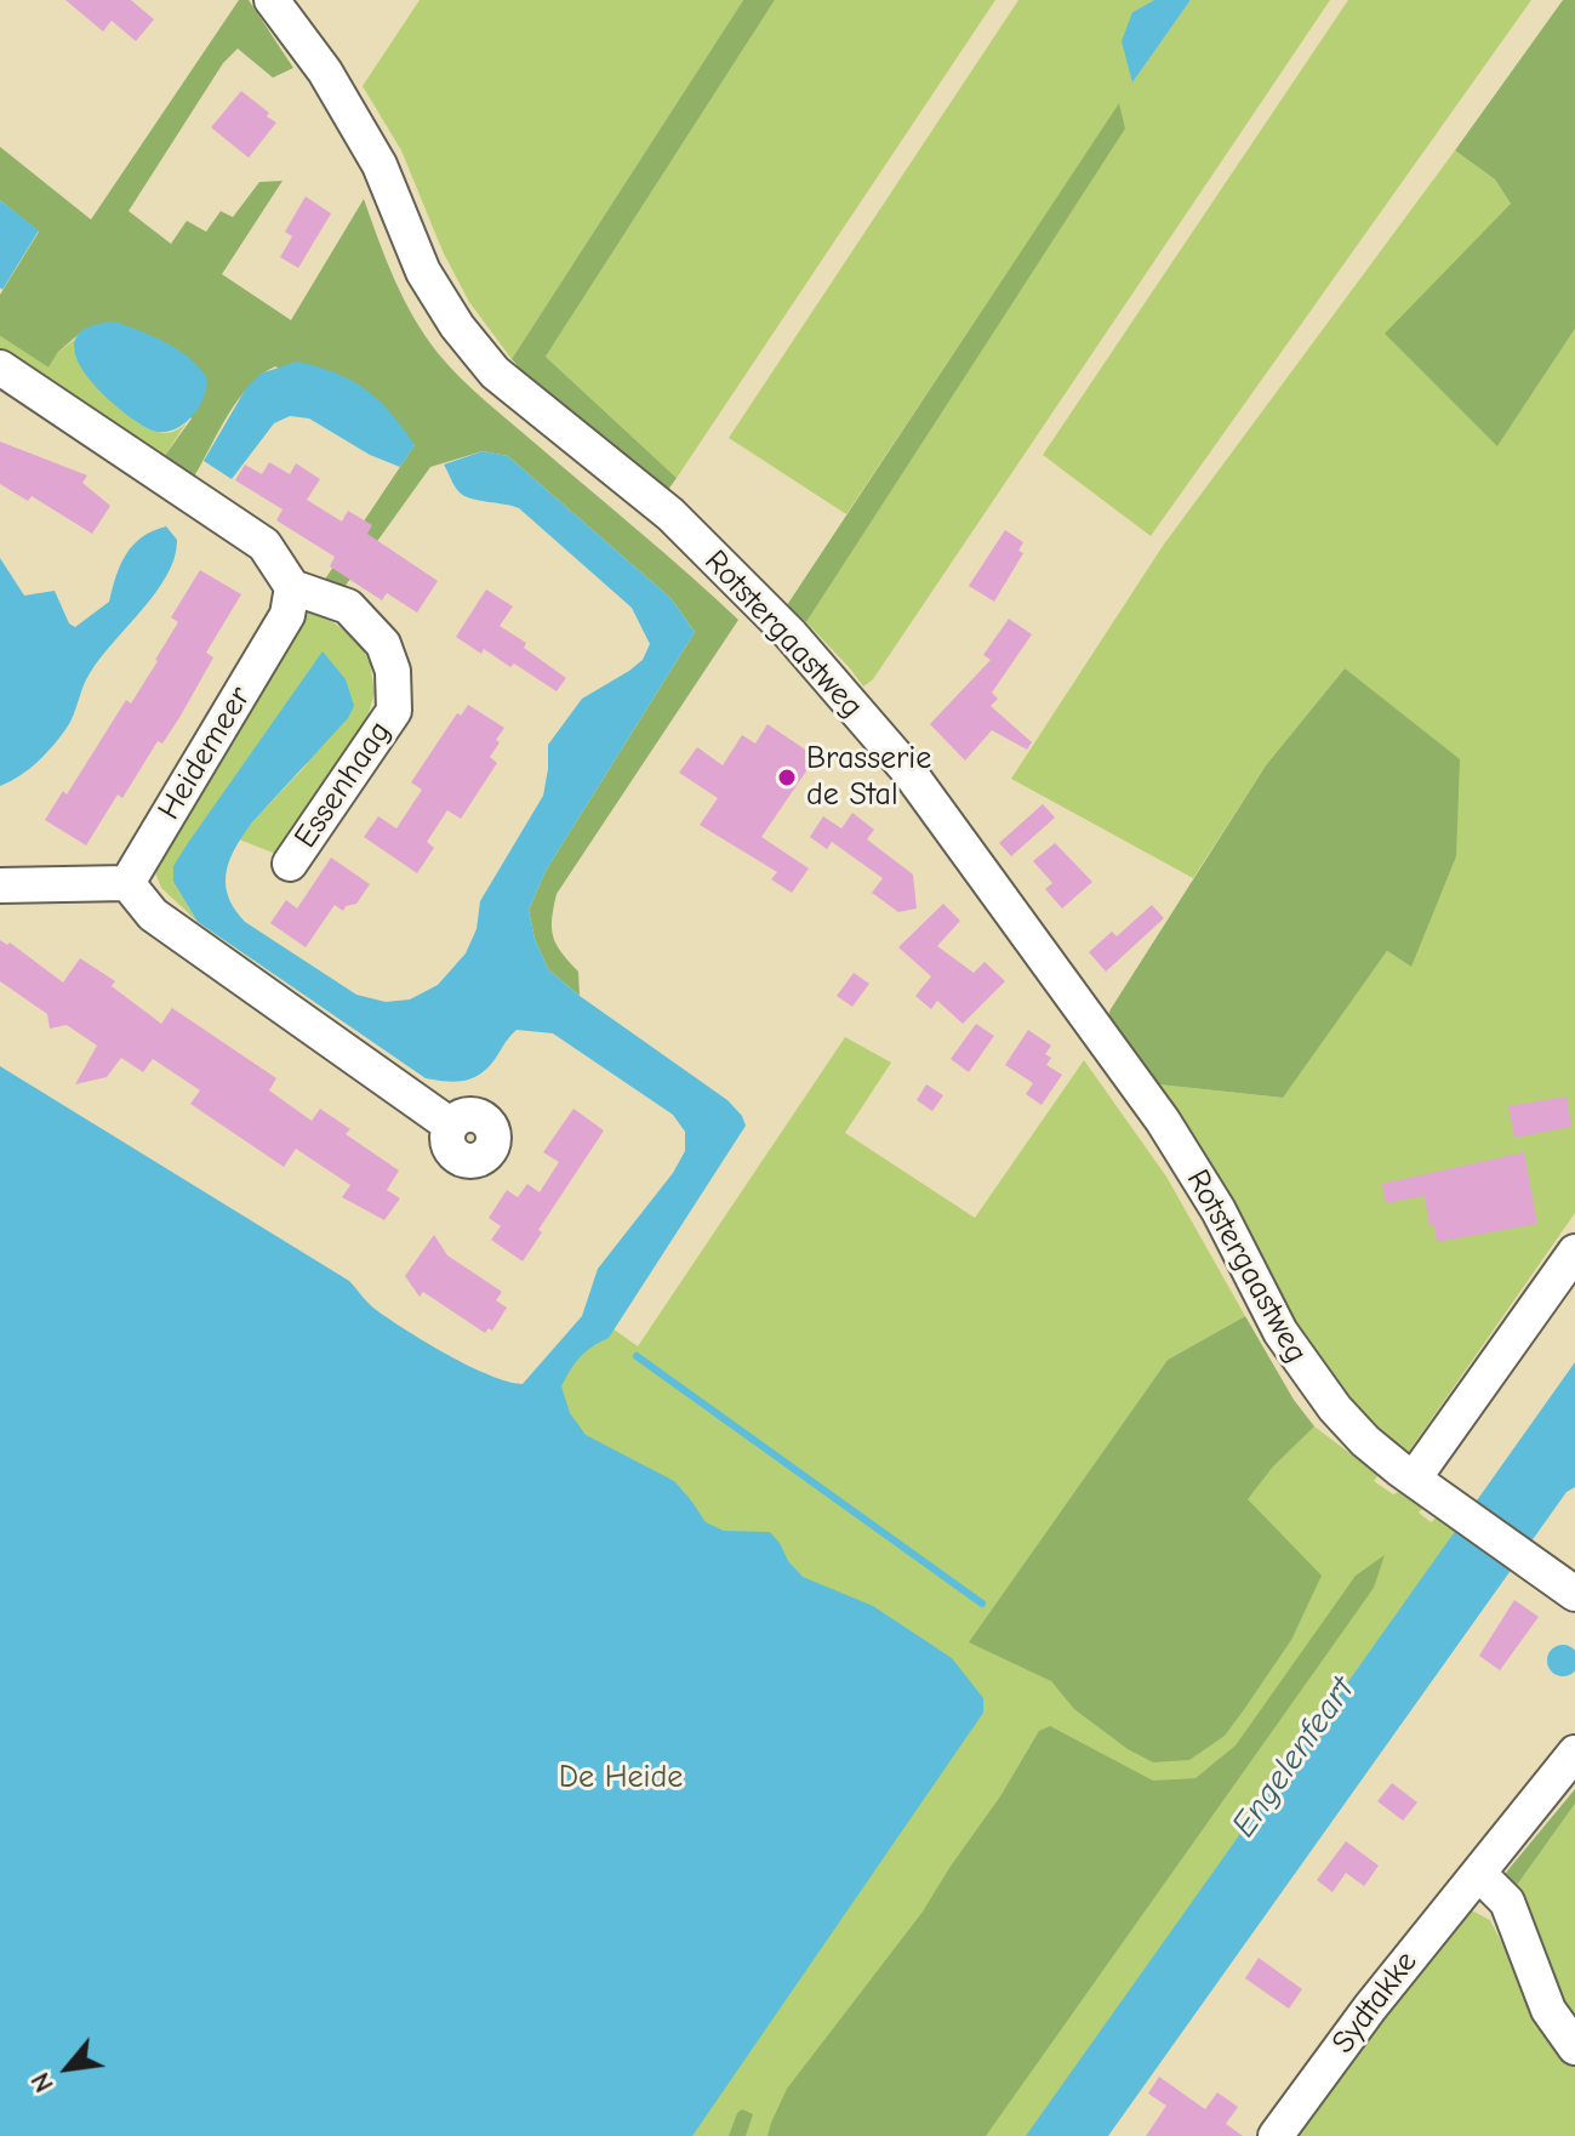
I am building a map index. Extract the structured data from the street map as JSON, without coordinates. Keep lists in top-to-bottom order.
{
  "streets": {
    "street": [
      "Rotstergaastweg",
      "Heidemeer",
      "Essenhaag",
      "Sydtakke"
    ]
  },
  "crossings": [
    ["Heidemeer", "Essenhaag"]
  ],
  "water": ["Engelenfeart"],
  "parks": ["De Heide"],
  "places": ["Brasserie de Stal"],
  "north": "bottom left"
}
